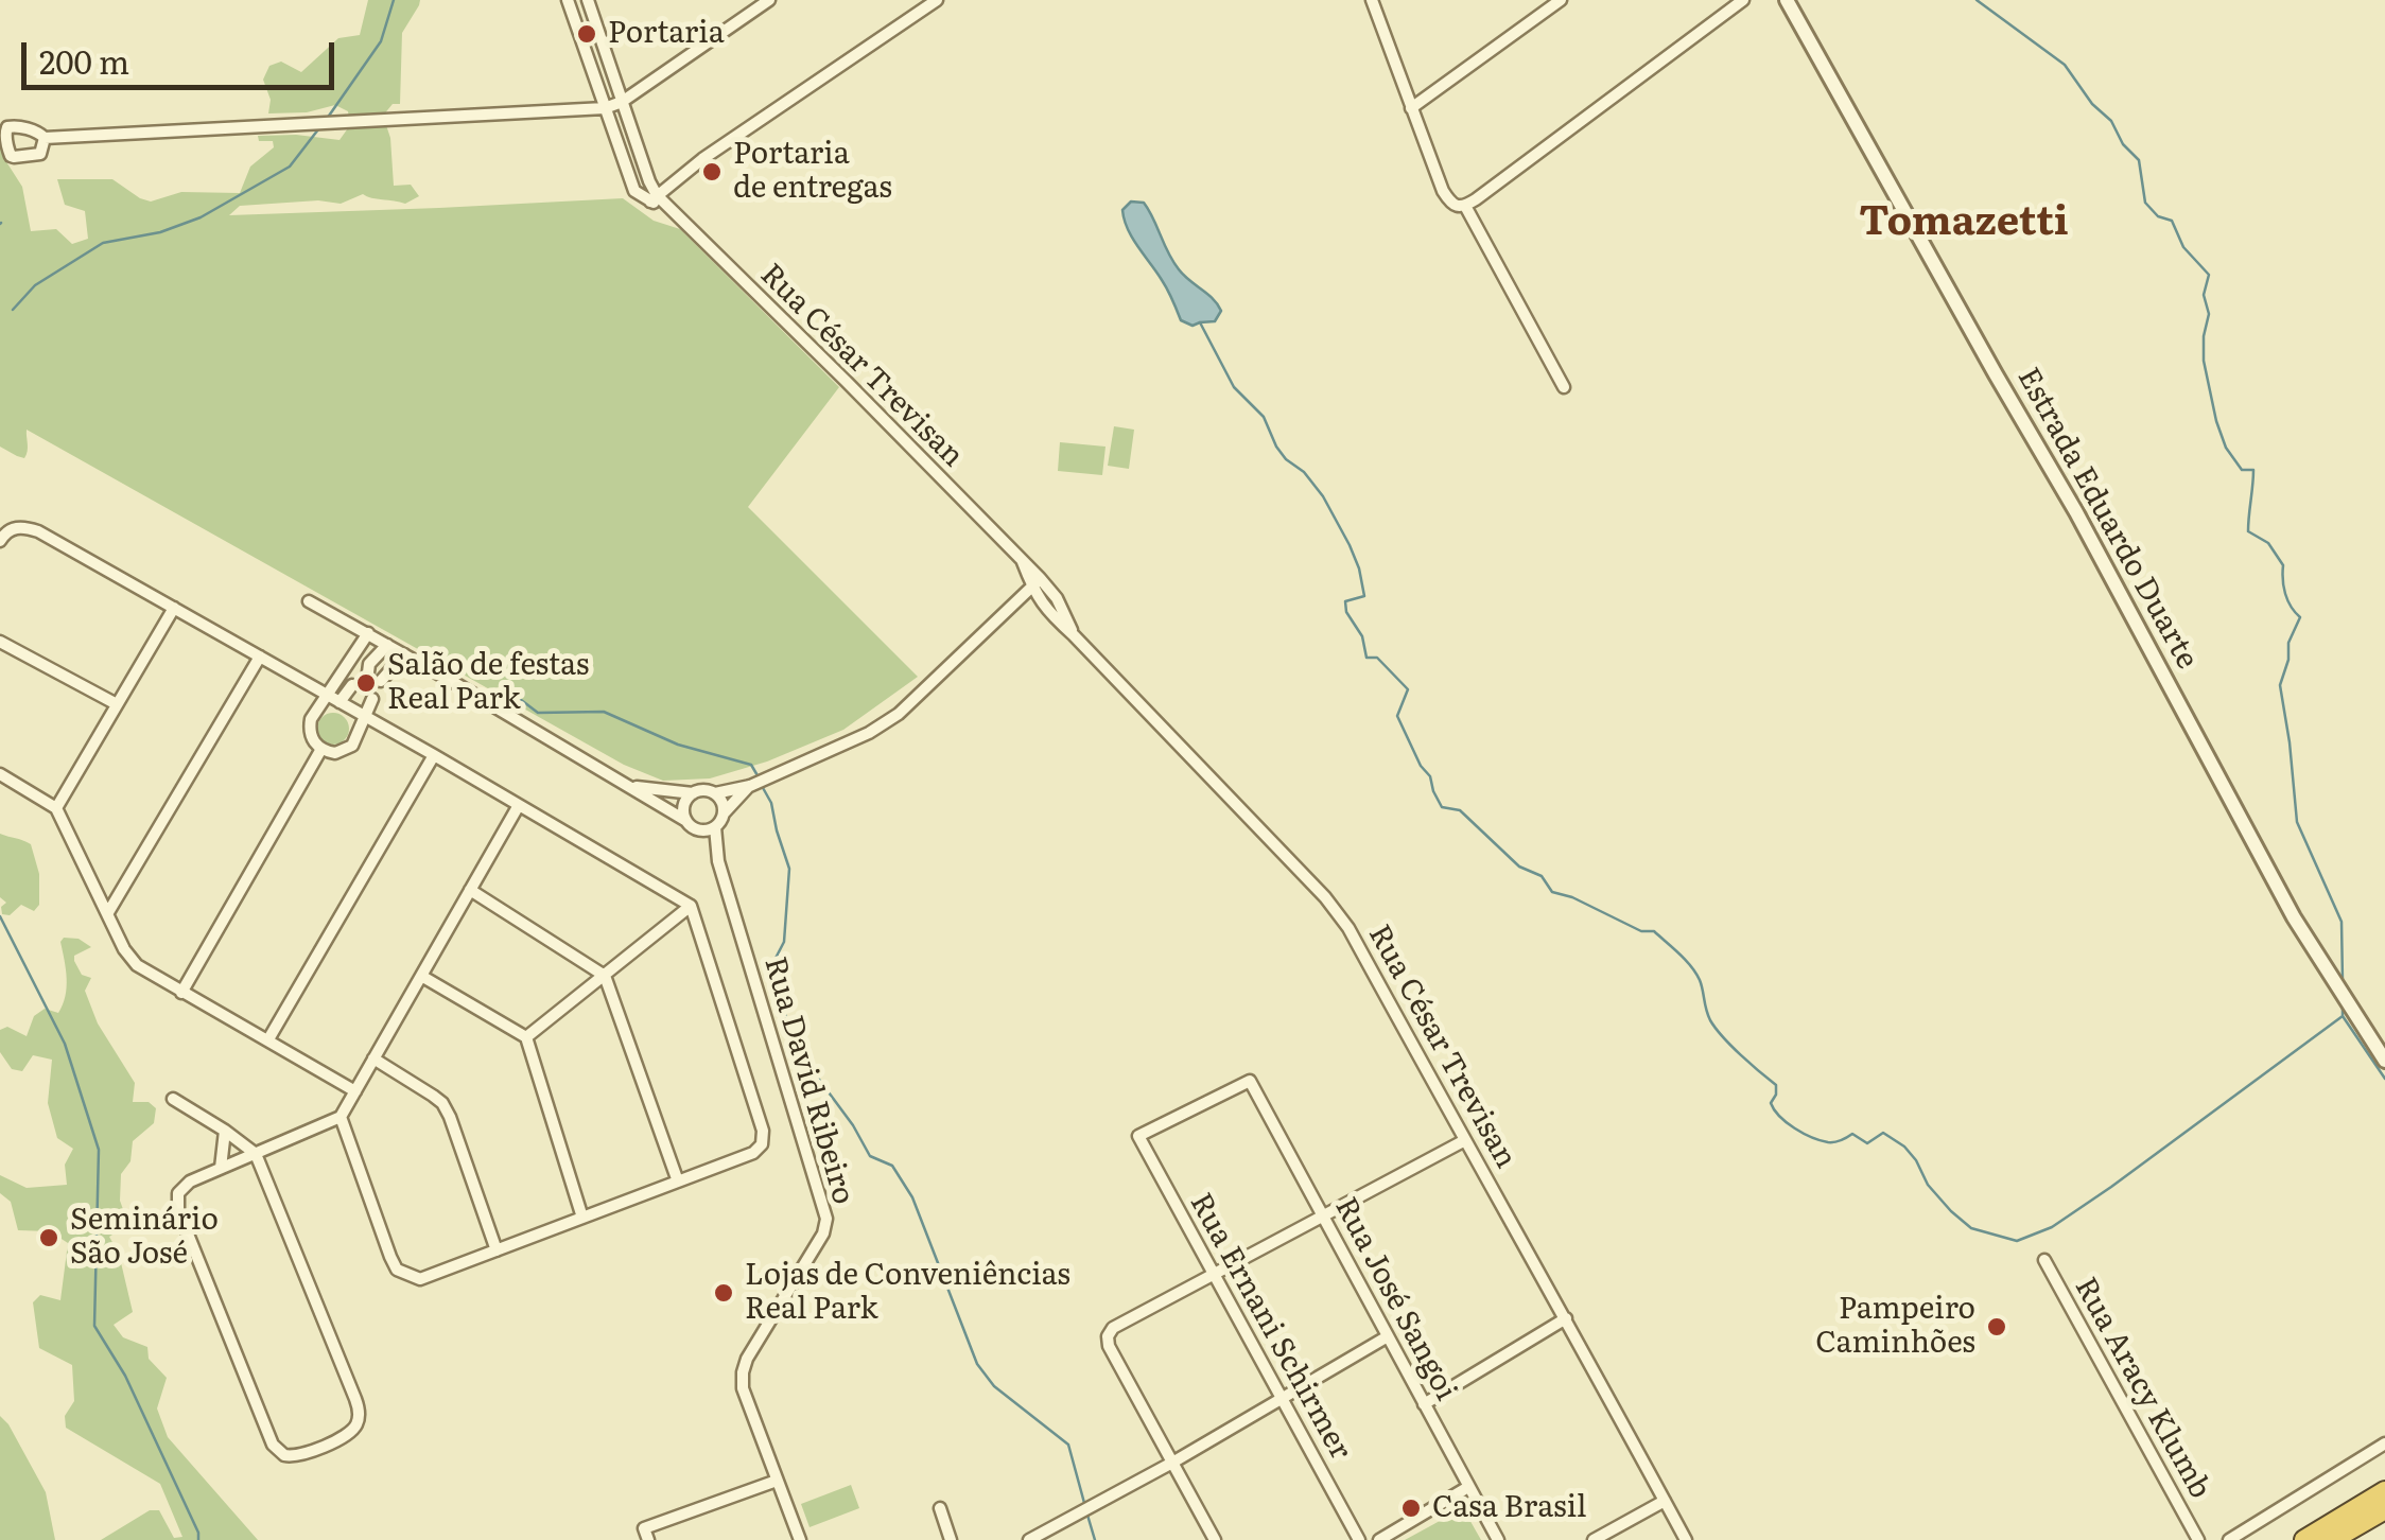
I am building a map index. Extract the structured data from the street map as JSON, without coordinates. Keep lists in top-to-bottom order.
{
  "streets": {
    "street": [
      "Rua César Trevisan",
      "Estrada Eduardo Duarte",
      "Rua David Ribeiro",
      "Rua José Sangoi",
      "Rua Ernani Schirmer",
      "Rua Aracy Klumb"
    ]
  },
  "crossings": [
    ["Rua José Sangoi", "Rua Ernani Schirmer"]
  ],
  "districts": ["Tomazetti"],
  "places": [
    "Portaria",
    "Portaria de entregas",
    "Salão de festas Real Park",
    "Seminário São José",
    "Lojas de Conveniências Real Park",
    "Pampeiro Caminhões",
    "Casa Brasil"
  ],
  "scale_bar": "200 m"
}
